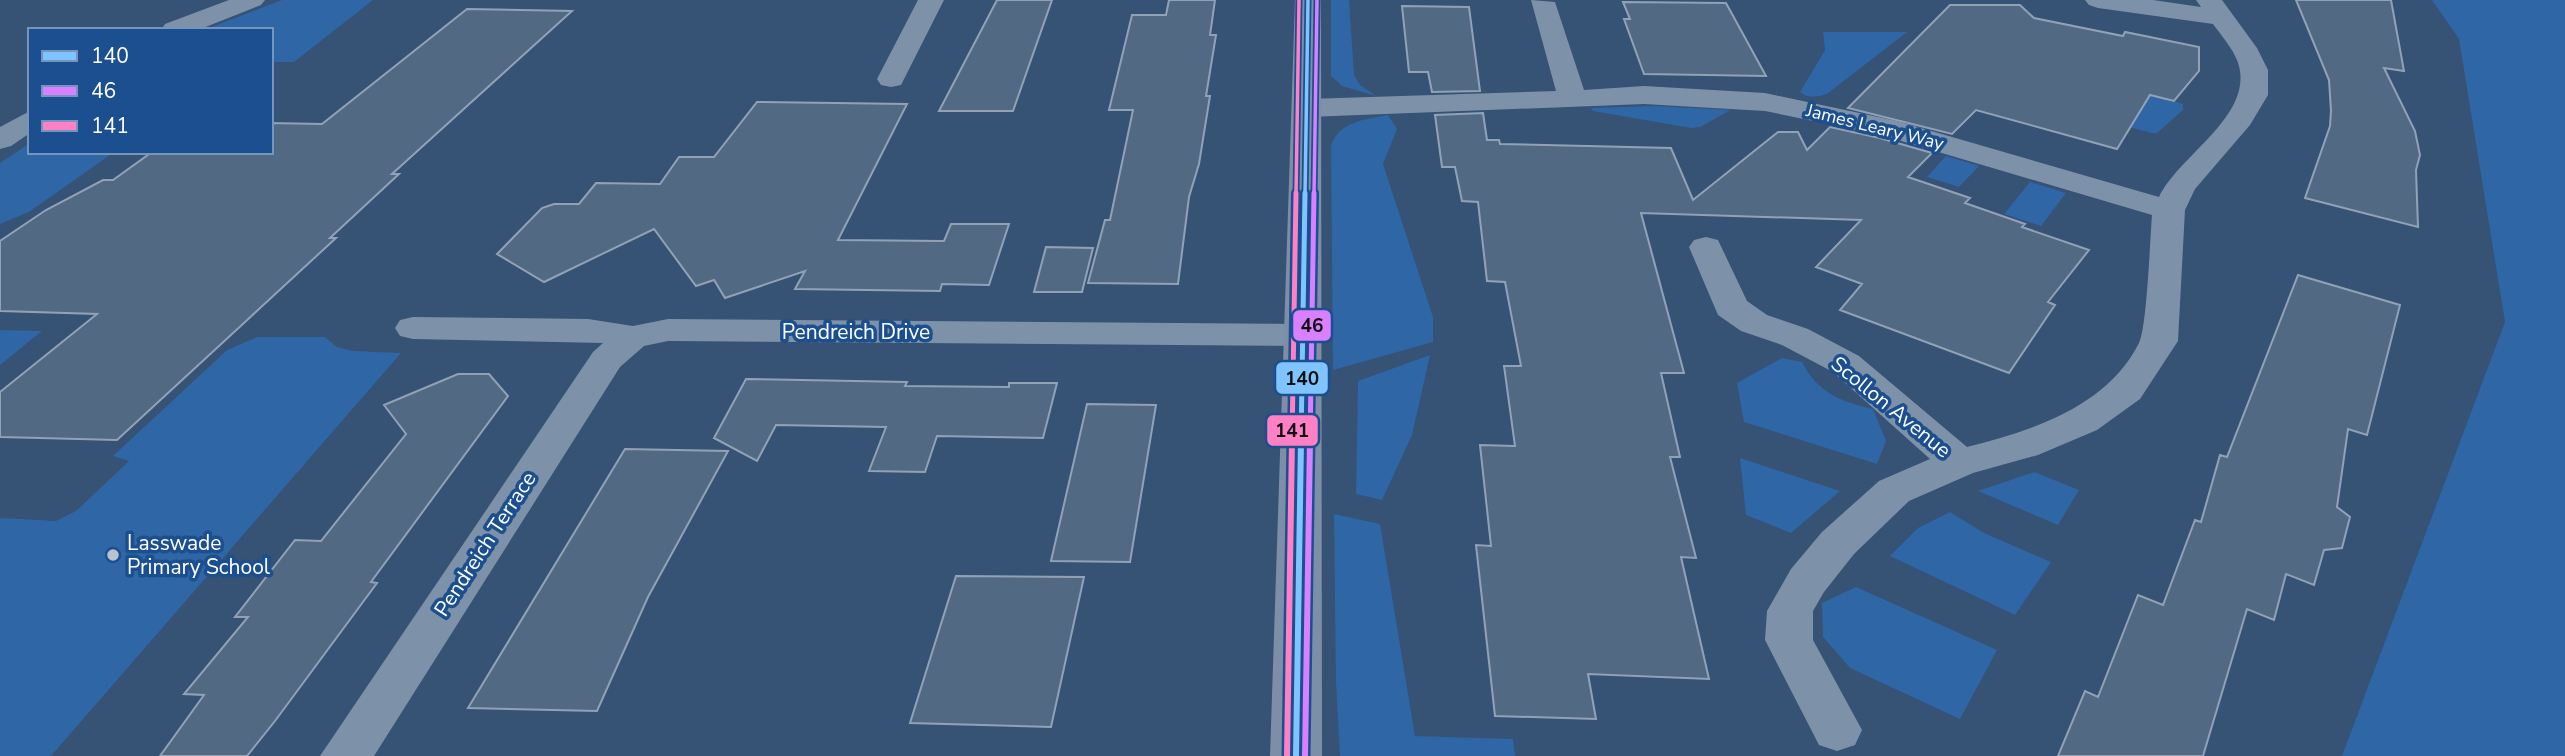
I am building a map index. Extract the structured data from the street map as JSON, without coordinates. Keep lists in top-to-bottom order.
{
  "streets": {
    "street": [
      "James Leary Way",
      "Pendreich Drive",
      "Scollon Avenue",
      "Pendreich Terrace"
    ]
  },
  "crossings": [
    ["James Leary Way", "Scollon Avenue"],
    ["Pendreich Drive", "Pendreich Terrace"]
  ],
  "places": ["Lasswade Primary School"],
  "lines": ["transit line 140", "transit line 46", "transit line 141"],
  "legend": ["140", "46", "141"]
}
